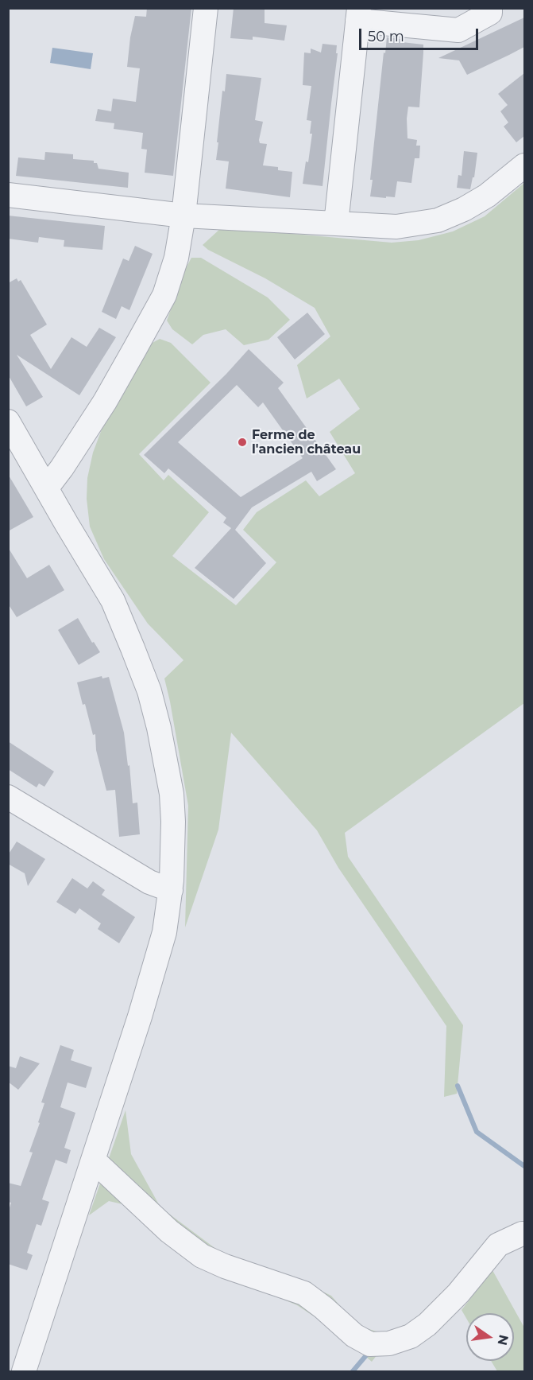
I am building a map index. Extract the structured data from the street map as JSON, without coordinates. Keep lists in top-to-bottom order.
{
  "places": ["Ferme de l'ancien château"],
  "scale_bar": "50 m",
  "north": "right"
}
